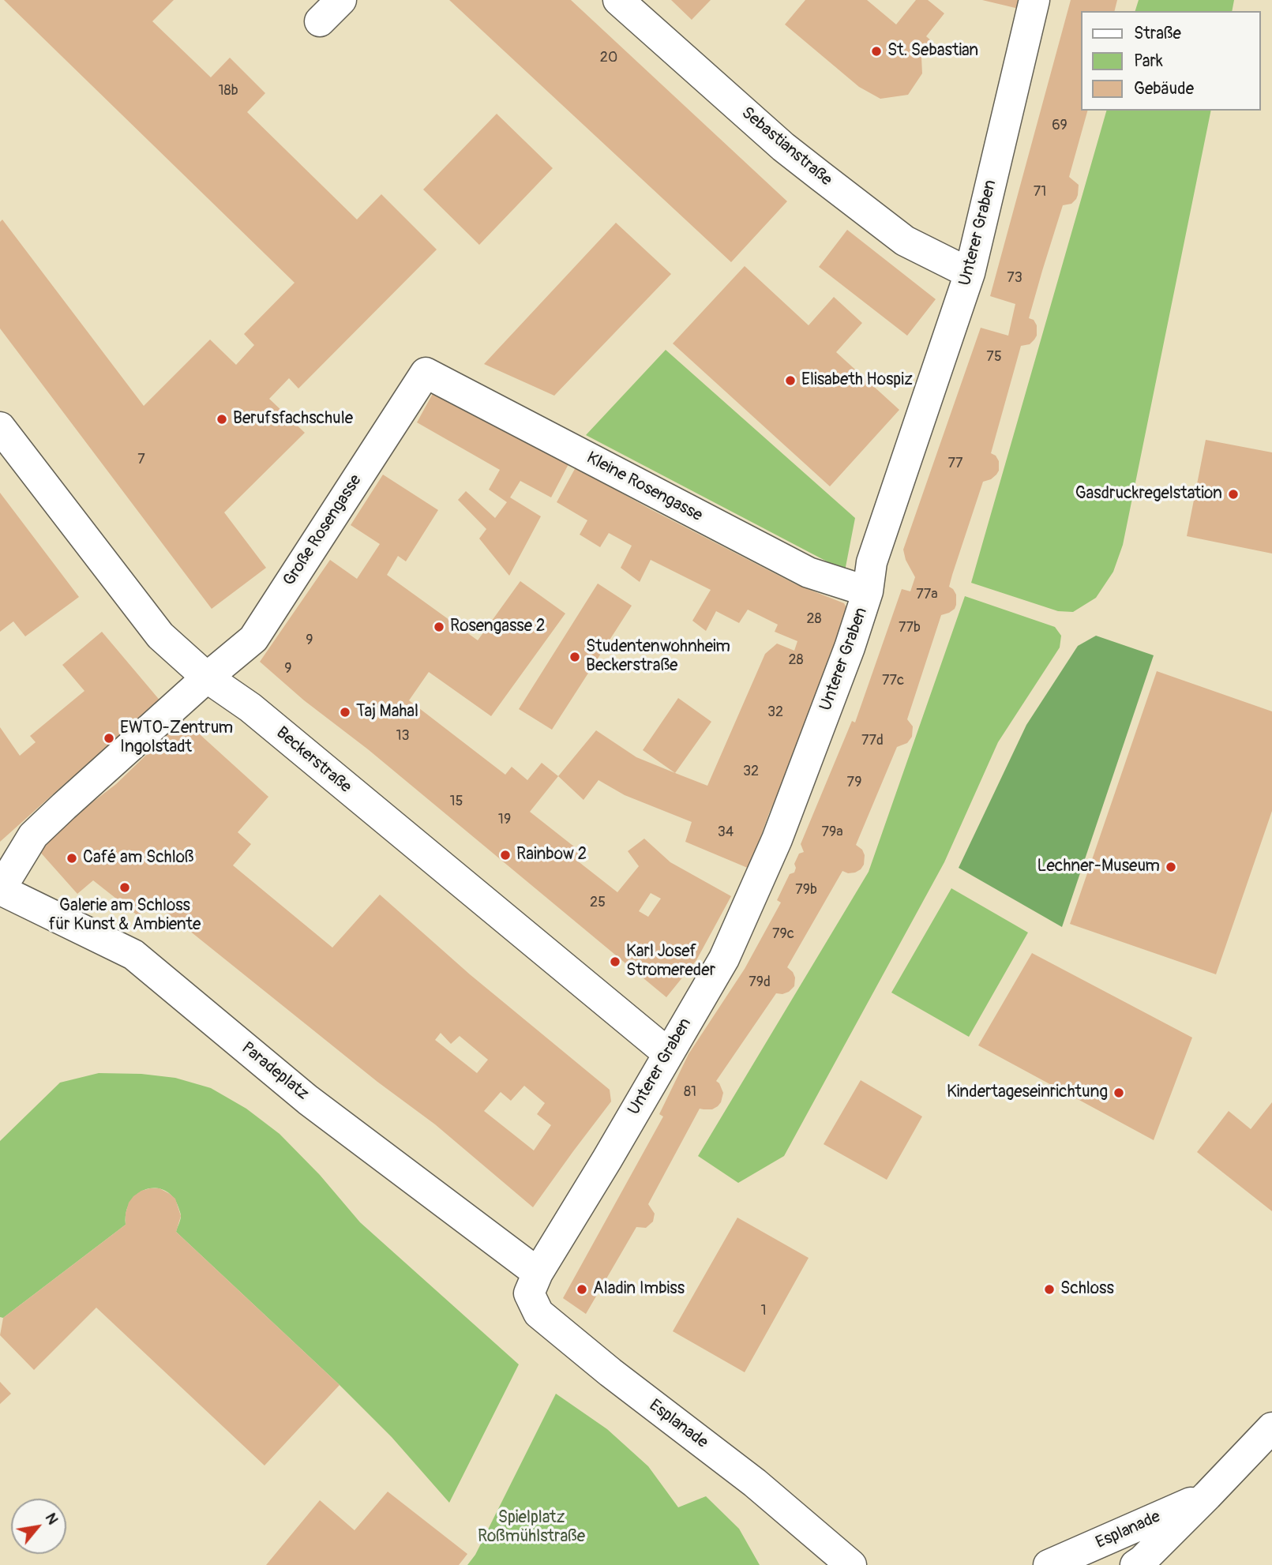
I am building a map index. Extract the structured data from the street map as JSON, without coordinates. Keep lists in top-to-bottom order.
{
  "streets": {
    "street": [
      "Sebastianstraße",
      "Unterer Graben",
      "Kleine Rosengasse",
      "Große Rosengasse",
      "Beckerstraße",
      "Paradeplatz",
      "Esplanade"
    ]
  },
  "crossings": [
    ["Sebastianstraße", "Unterer Graben"],
    ["Unterer Graben", "Kleine Rosengasse"],
    ["Unterer Graben", "Beckerstraße"],
    ["Unterer Graben", "Paradeplatz"],
    ["Unterer Graben", "Esplanade"],
    ["Kleine Rosengasse", "Große Rosengasse"],
    ["Große Rosengasse", "Beckerstraße"],
    ["Große Rosengasse", "Paradeplatz"],
    ["Paradeplatz", "Esplanade"]
  ],
  "parks": ["Spielplatz Roßmühlstraße"],
  "places": [
    "St. Sebastian",
    "Elisabeth Hospiz",
    "Berufsfachschule",
    "Gasdruckregelstation",
    "Rosengasse 2",
    "Studentenwohnheim Beckerstraße",
    "Taj Mahal",
    "EWTO-Zentrum Ingolstadt",
    "Rainbow 2",
    "Café am Schloß",
    "Lechner-Museum",
    "Galerie am Schloss für Kunst & Ambiente",
    "Karl Josef Stromereder",
    "Kindertageseinrichtung",
    "Aladin Imbiss",
    "Schloss"
  ],
  "house_numbers": [
    "20",
    "18b",
    "69",
    "71",
    "73",
    "75",
    "7",
    "77",
    "77a",
    "28",
    "77b",
    "9",
    "28",
    "9",
    "77c",
    "32",
    "13",
    "77d",
    "32",
    "79",
    "15",
    "19",
    "34",
    "79a",
    "79b",
    "25",
    "79c",
    "79d",
    "81",
    "1"
  ],
  "legend": ["Straße", "Park", "Gebäude"],
  "north": "top right"
}
